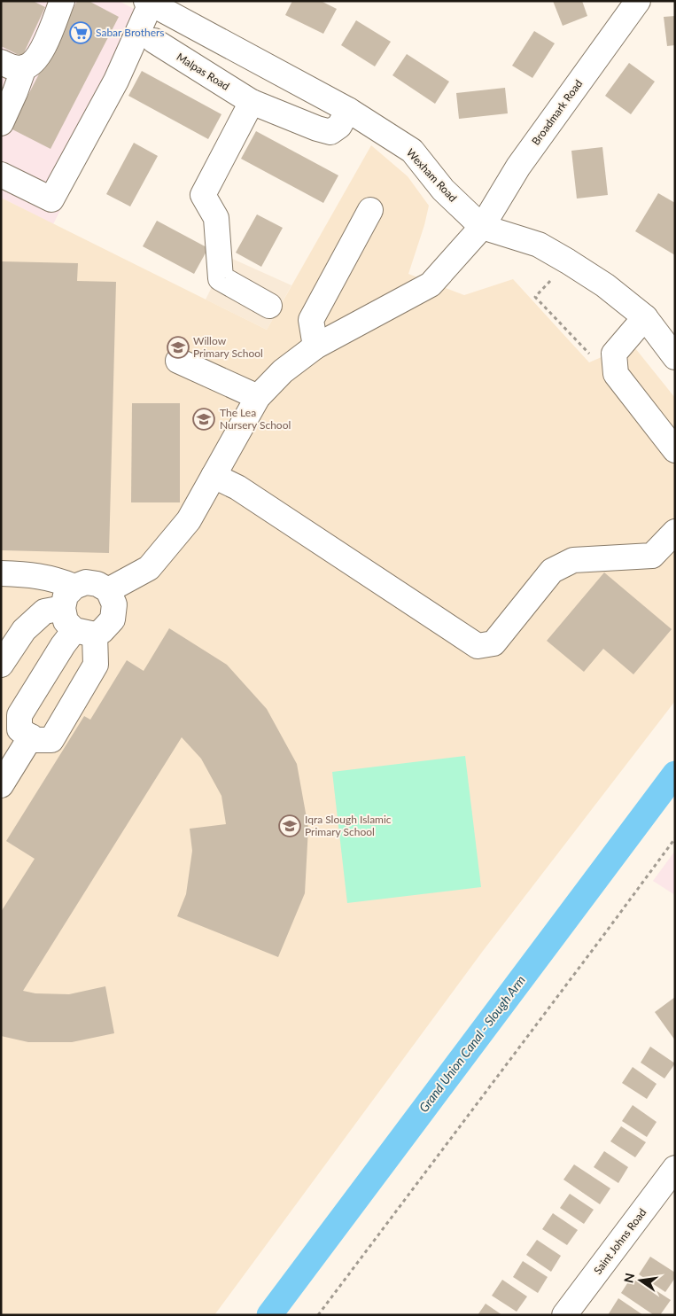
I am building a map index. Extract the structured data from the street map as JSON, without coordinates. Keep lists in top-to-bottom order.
{
  "streets": {
    "street": [
      "Malpas Road",
      "Broadmark Road",
      "Wexham Road",
      "Saint Johns Road"
    ]
  },
  "crossings": [
    ["Malpas Road", "Wexham Road"],
    ["Broadmark Road", "Wexham Road"]
  ],
  "water": ["Grand Union Canal - Slough Arm"],
  "places": {
    "supermarket": ["Sabar Brothers"],
    "school or university": ["Willow Primary School", "The Lea Nursery School", "Iqra Slough Islamic Primary School"]
  },
  "north": "left"
}
